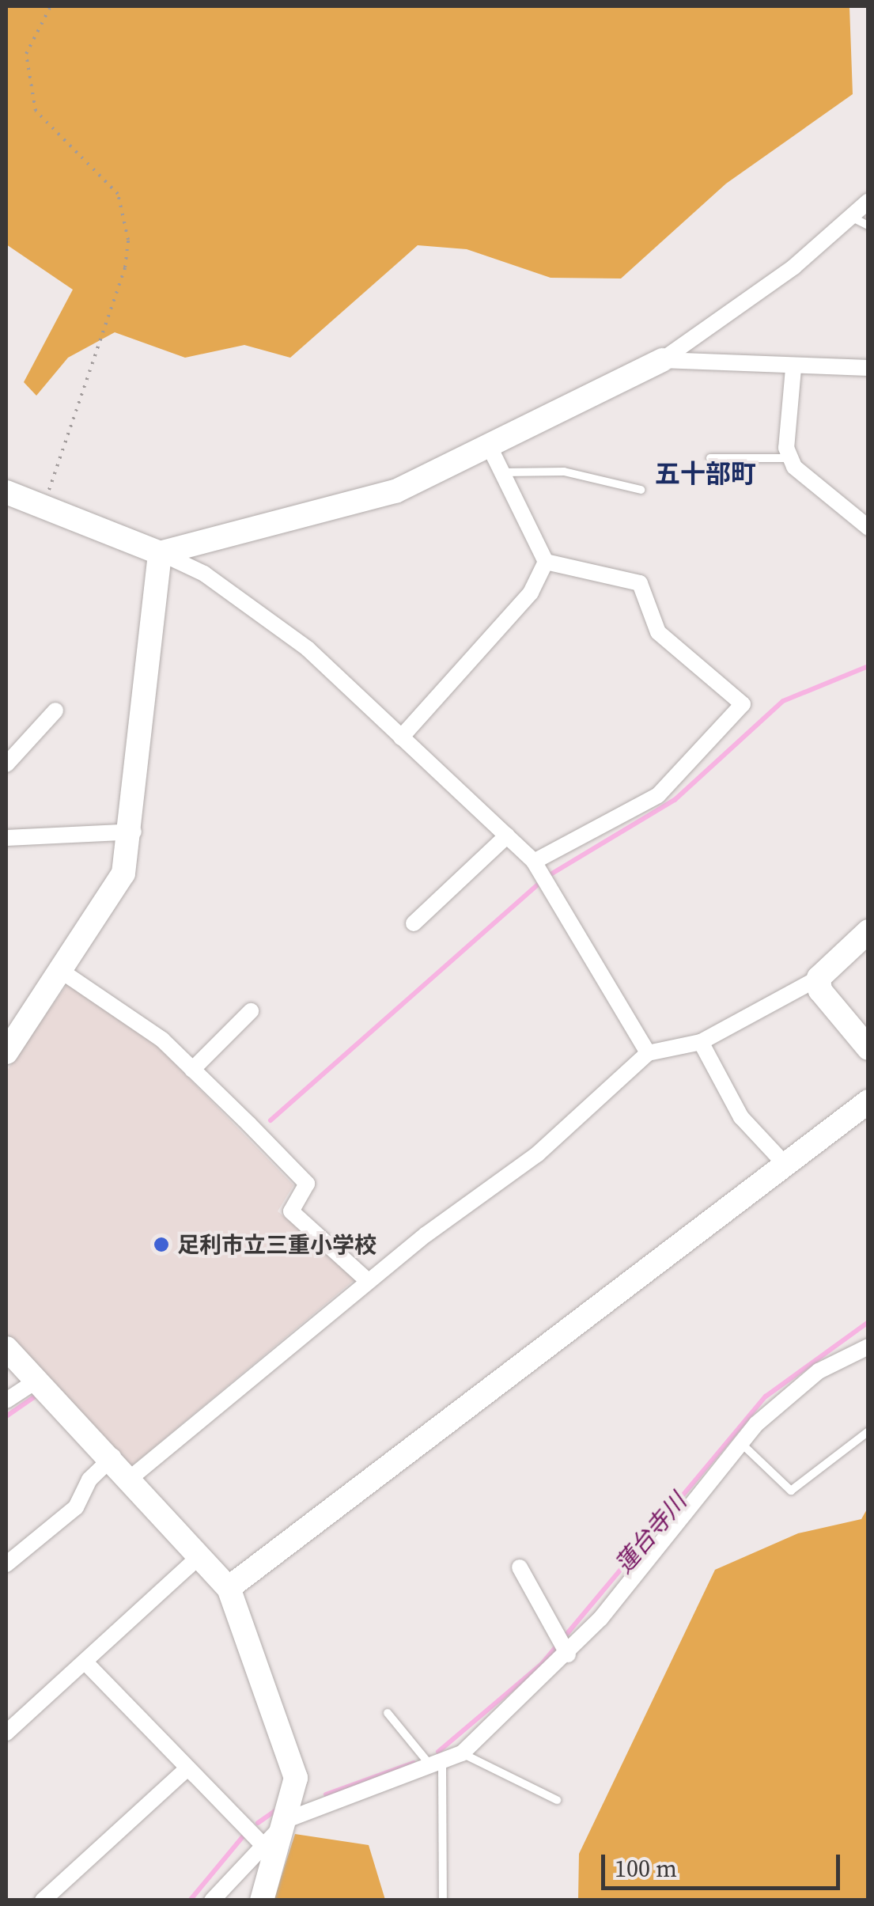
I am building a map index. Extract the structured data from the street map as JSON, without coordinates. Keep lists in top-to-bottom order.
{
  "districts": ["五十部町"],
  "water": ["蓮台寺川"],
  "places": ["足利市立三重小学校"],
  "scale_bar": "100 m"
}
